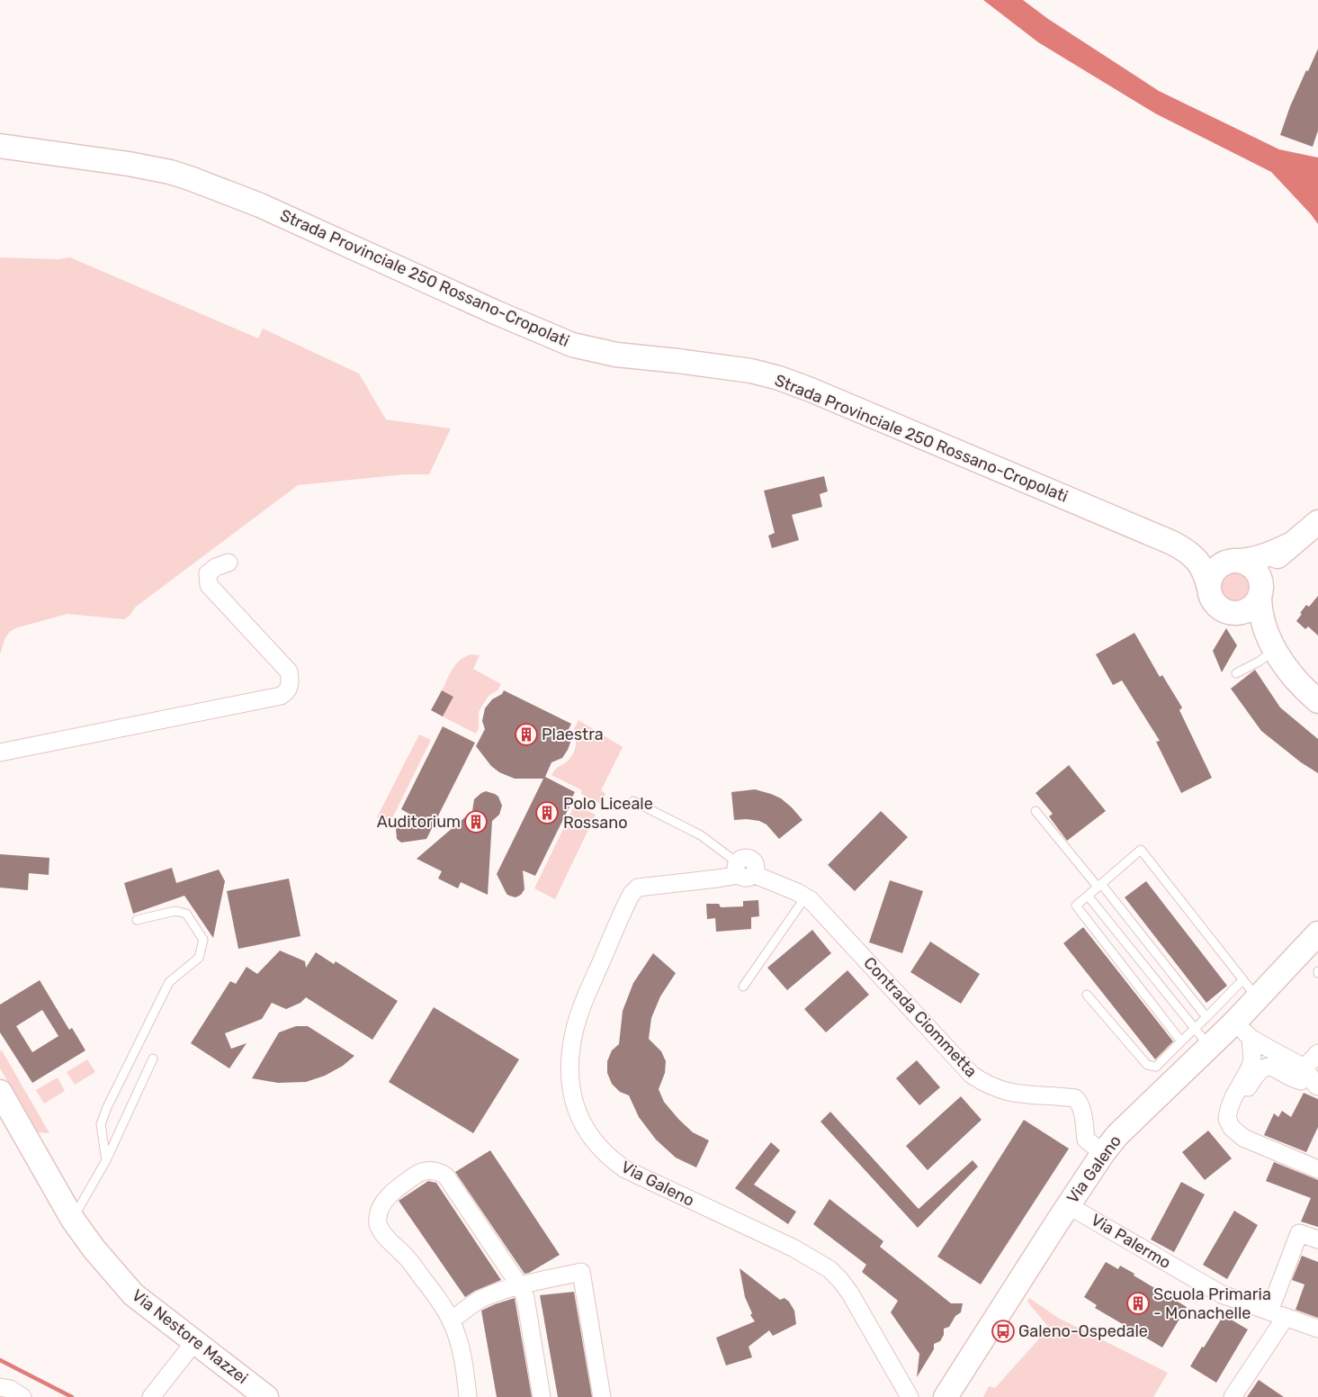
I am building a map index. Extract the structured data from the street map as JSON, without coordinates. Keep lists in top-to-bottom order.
{
  "streets": {
    "main road": ["Strada Provinciale 250 Rossano-Cropolati", "Via Galeno", "Via Nestore Mazzei"],
    "street": ["Contrada Ciommetta", "Via Palermo"]
  },
  "crossings": [
    ["Contrada Ciommetta", "Via Galeno"],
    ["Via Galeno", "Via Palermo"]
  ],
  "places": {
    "building": [
      "Plaestra",
      "Polo Liceale Rossano",
      "Auditorium",
      "Scuola Primaria - Monachelle"
    ],
    "bus stop": ["Galeno-Ospedale"]
  }
}
